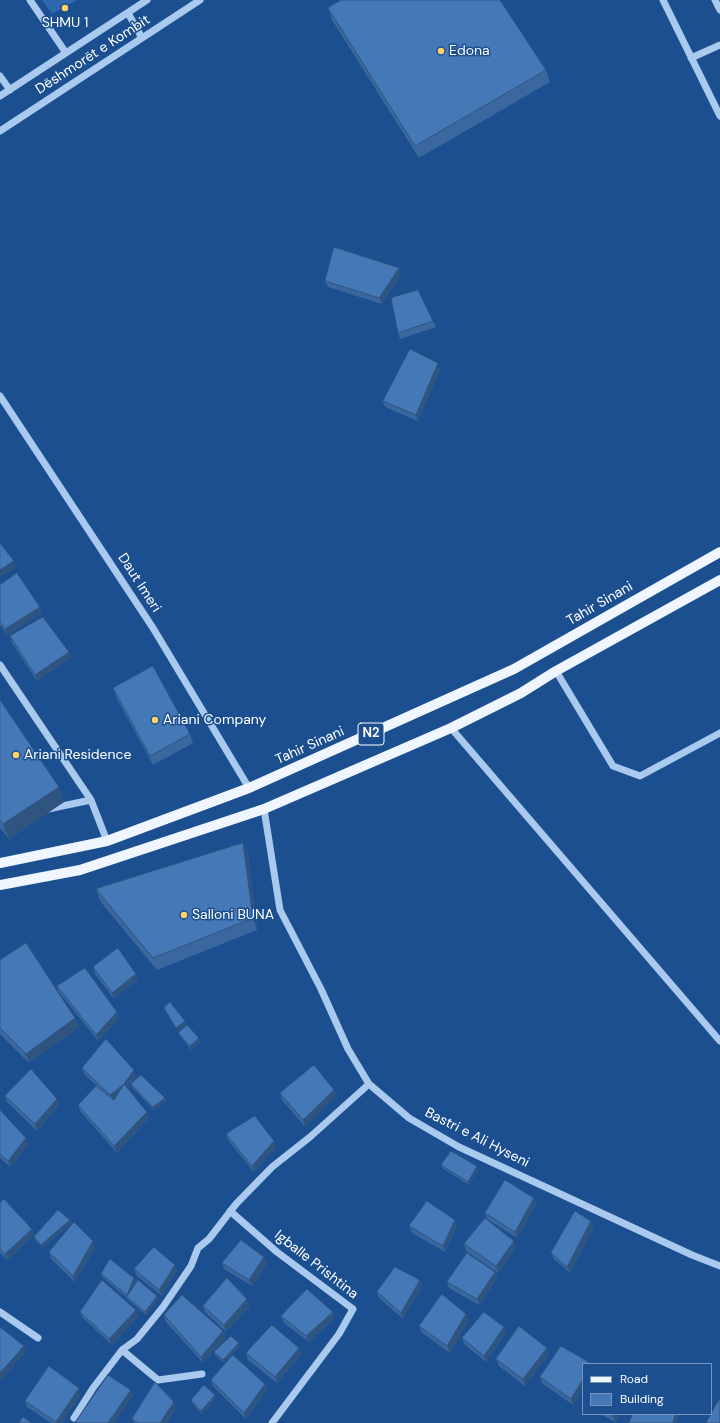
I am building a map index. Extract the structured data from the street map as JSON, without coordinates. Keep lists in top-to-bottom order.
{
  "streets": {
    "main road": ["Tahir Sinani", "N2"],
    "street": [
      "Dëshmorët e Kombit",
      "Daut Imeri",
      "Bastri e Ali Hyseni",
      "Igballe Prishtina"
    ]
  },
  "crossings": [
    ["Daut Imeri", "Tahir Sinani"],
    ["N2", "Bastri e Ali Hyseni"]
  ],
  "places": [
    "SHMU 1",
    "Edona",
    "Ariani Company",
    "Ariani Residence",
    "Salloni BUNA"
  ],
  "legend": ["Road", "Building"]
}
